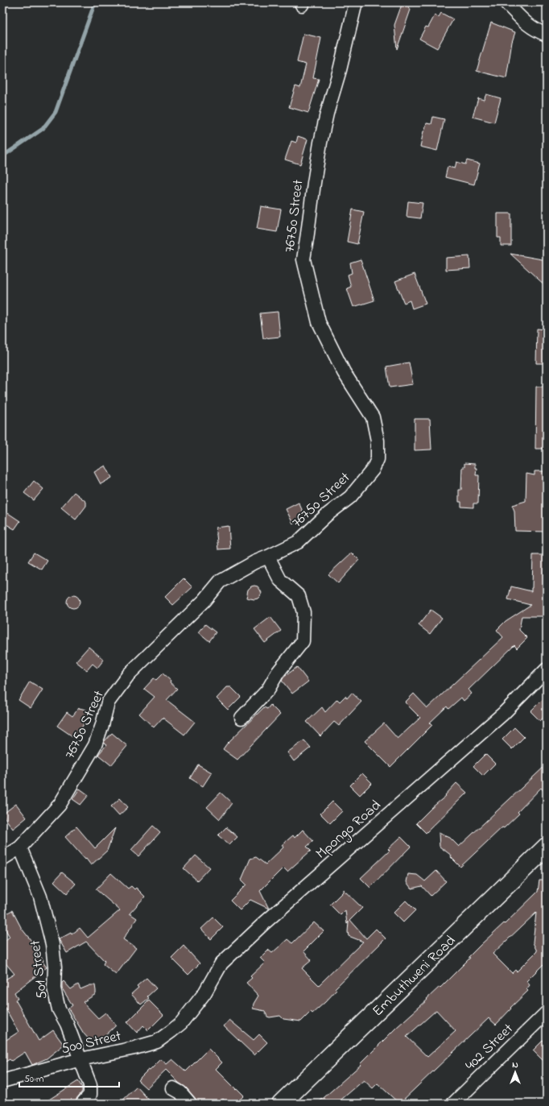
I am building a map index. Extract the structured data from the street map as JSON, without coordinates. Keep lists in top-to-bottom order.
{
  "streets": {
    "street": [
      "76750 Street",
      "Mpongo Road",
      "501 Street",
      "Embuthweni Road",
      "500 Street",
      "402 Street"
    ]
  },
  "crossings": [
    ["76750 Street", "501 Street"],
    ["Mpongo Road", "500 Street"],
    ["501 Street", "500 Street"]
  ],
  "scale_bar": "50 m",
  "north": "top"
}
